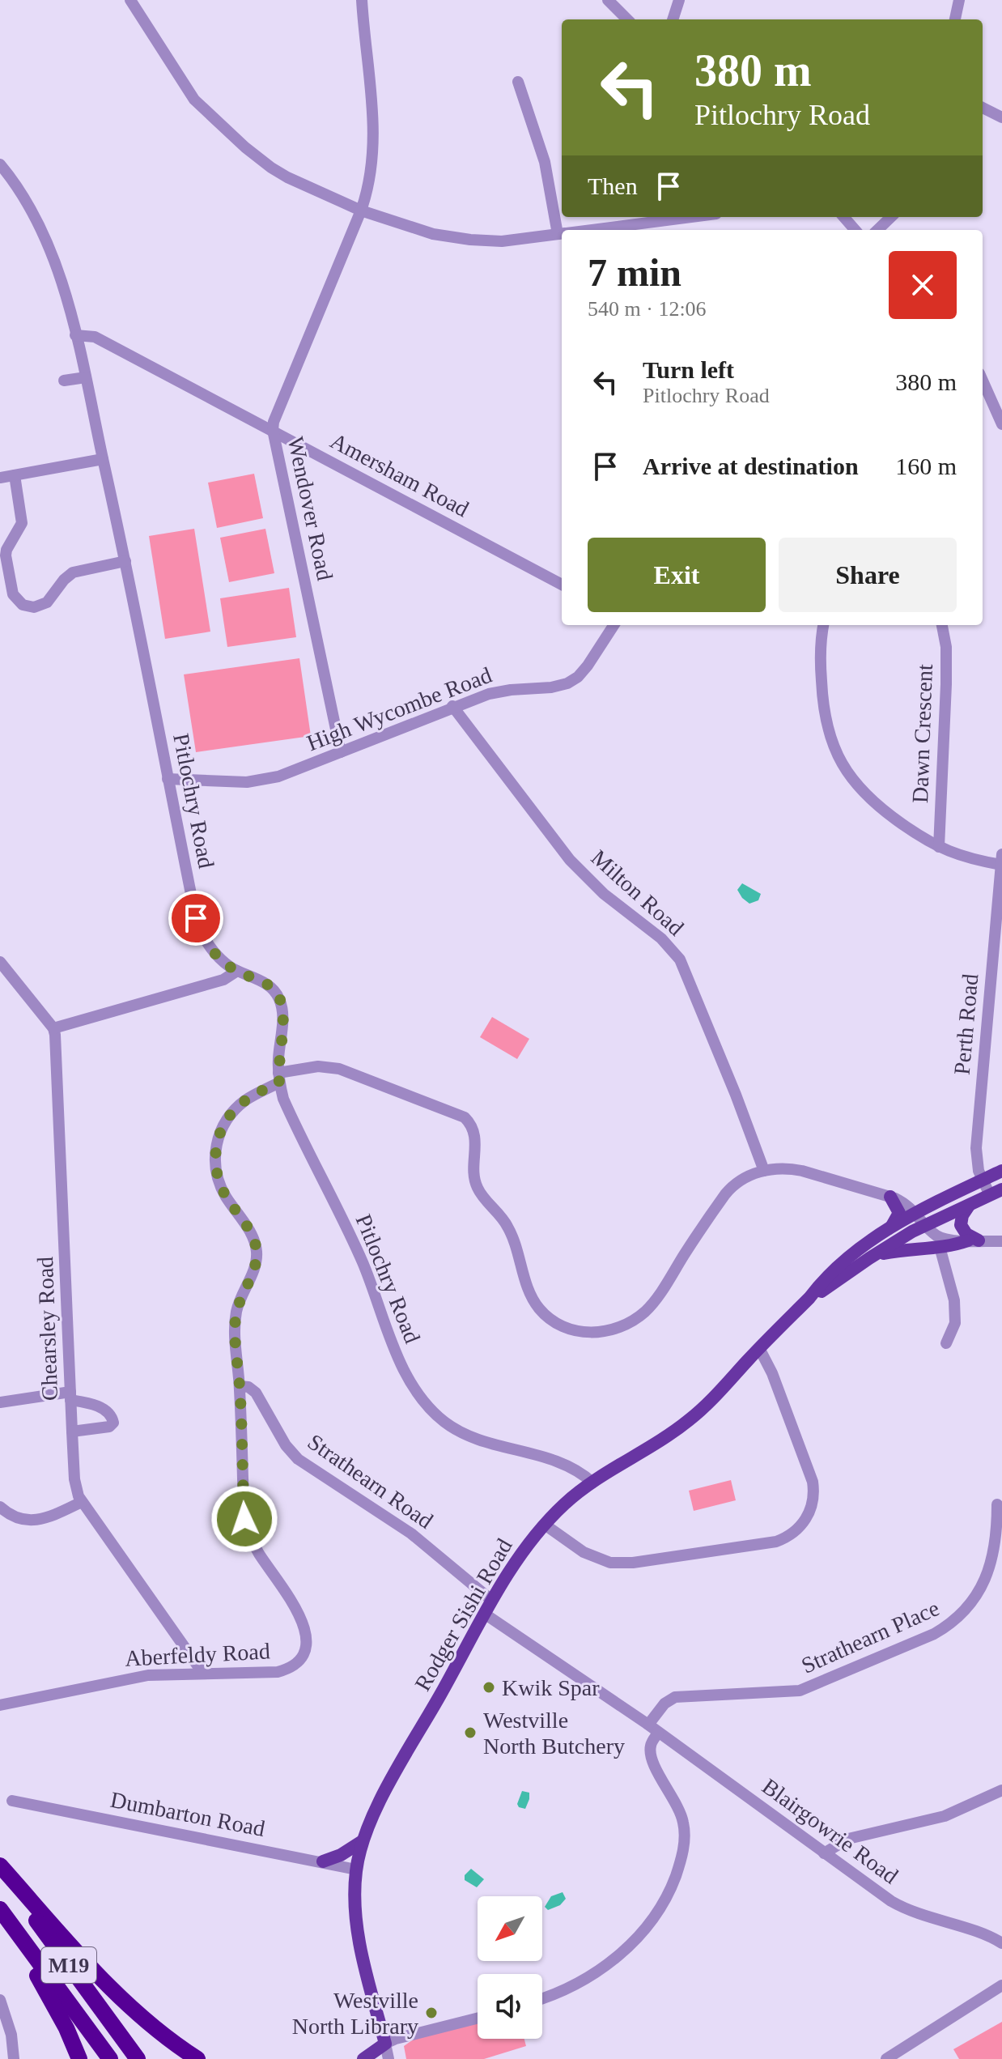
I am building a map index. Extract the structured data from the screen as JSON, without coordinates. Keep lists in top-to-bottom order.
{
  "streets": {
    "highway": ["M19"],
    "main road": ["Rodger Sishi Road"],
    "street": [
      "Amersham Road",
      "Wendover Road",
      "High Wycombe Road",
      "Dawn Crescent",
      "Pitlochry Road",
      "Milton Road",
      "Perth Road",
      "Chearsley Road",
      "Strathearn Road",
      "Strathearn Place",
      "Aberfeldy Road",
      "Dumbarton Road",
      "Blairgowrie Road"
    ]
  },
  "crossings": [
    ["Amersham Road", "Wendover Road"],
    ["Amersham Road", "Pitlochry Road"],
    ["Wendover Road", "High Wycombe Road"],
    ["High Wycombe Road", "Pitlochry Road"],
    ["High Wycombe Road", "Milton Road"],
    ["Dawn Crescent", "Perth Road"],
    ["Pitlochry Road", "Rodger Sishi Road"],
    ["Pitlochry Road", "Aberfeldy Road"],
    ["Milton Road", "Aberfeldy Road"],
    ["Perth Road", "Rodger Sishi Road"],
    ["Chearsley Road", "Aberfeldy Road"],
    ["Strathearn Road", "Rodger Sishi Road"],
    ["Strathearn Road", "Aberfeldy Road"],
    ["Rodger Sishi Road", "Aberfeldy Road"],
    ["Rodger Sishi Road", "Dumbarton Road"],
    ["Rodger Sishi Road", "Blairgowrie Road"],
    ["Strathearn Place", "Blairgowrie Road"]
  ],
  "places": ["Kwik Spar", "Westville North Butchery", "Westville North Library"],
  "north": "bottom left",
  "page": {
    "turn": ["380 m", "Pitlochry Road"],
    "then": "Then",
    "heading": ["7 min", "540 m · 12:06"],
    "list": [
      {
        "name": "Turn left",
        "note": "Pitlochry Road",
        "value": "380 m"
      },
      {
        "name": "Arrive at destination",
        "value": "160 m"
      }
    ],
    "buttons": ["Exit", "Share"]
  }
}
